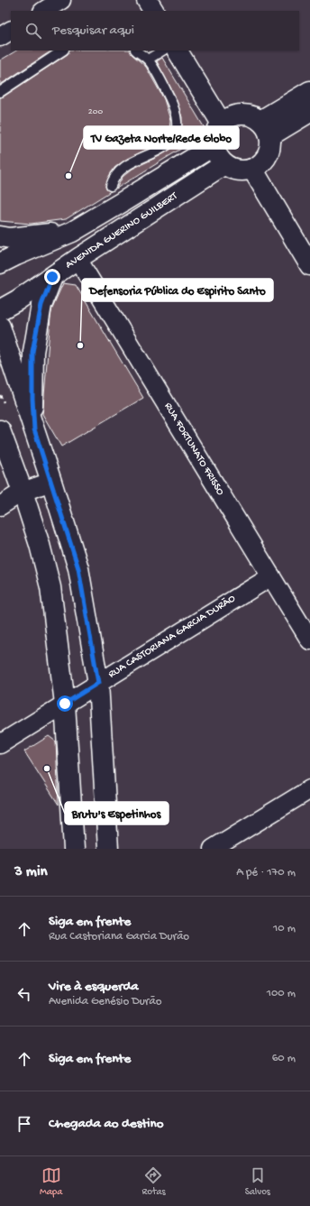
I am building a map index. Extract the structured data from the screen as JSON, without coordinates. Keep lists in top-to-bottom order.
{
  "streets": {
    "main road": ["AVENIDA GUERINO GUILBERT"],
    "street": ["RUA FORTUNATO FRISSO", "RUA CASTORIANA GARCIA DURÃO"]
  },
  "crossings": [
    ["AVENIDA GUERINO GUILBERT", "RUA FORTUNATO FRISSO"],
    ["RUA FORTUNATO FRISSO", "RUA CASTORIANA GARCIA DURÃO"]
  ],
  "places": ["TV Gazeta Norte/Rede Globo", "Defensoria Pública do Espirito Santo", "Brutu's Espetinhos"],
  "house_numbers": ["200"],
  "page": {
    "search": "Pesquisar aqui",
    "heading": ["3 min", "A pé · 170 m"],
    "list": [
      ["Siga em frente", "Rua Castoriana Garcia Durão", "10 m"],
      ["Vire à esquerda", "Avenida Genésio Durão", "100 m"],
      ["Siga em frente", "60 m"],
      "Chegada ao destino"
    ],
    "nav": ["Mapa", "Rotas", "Salvos"]
  }
}
